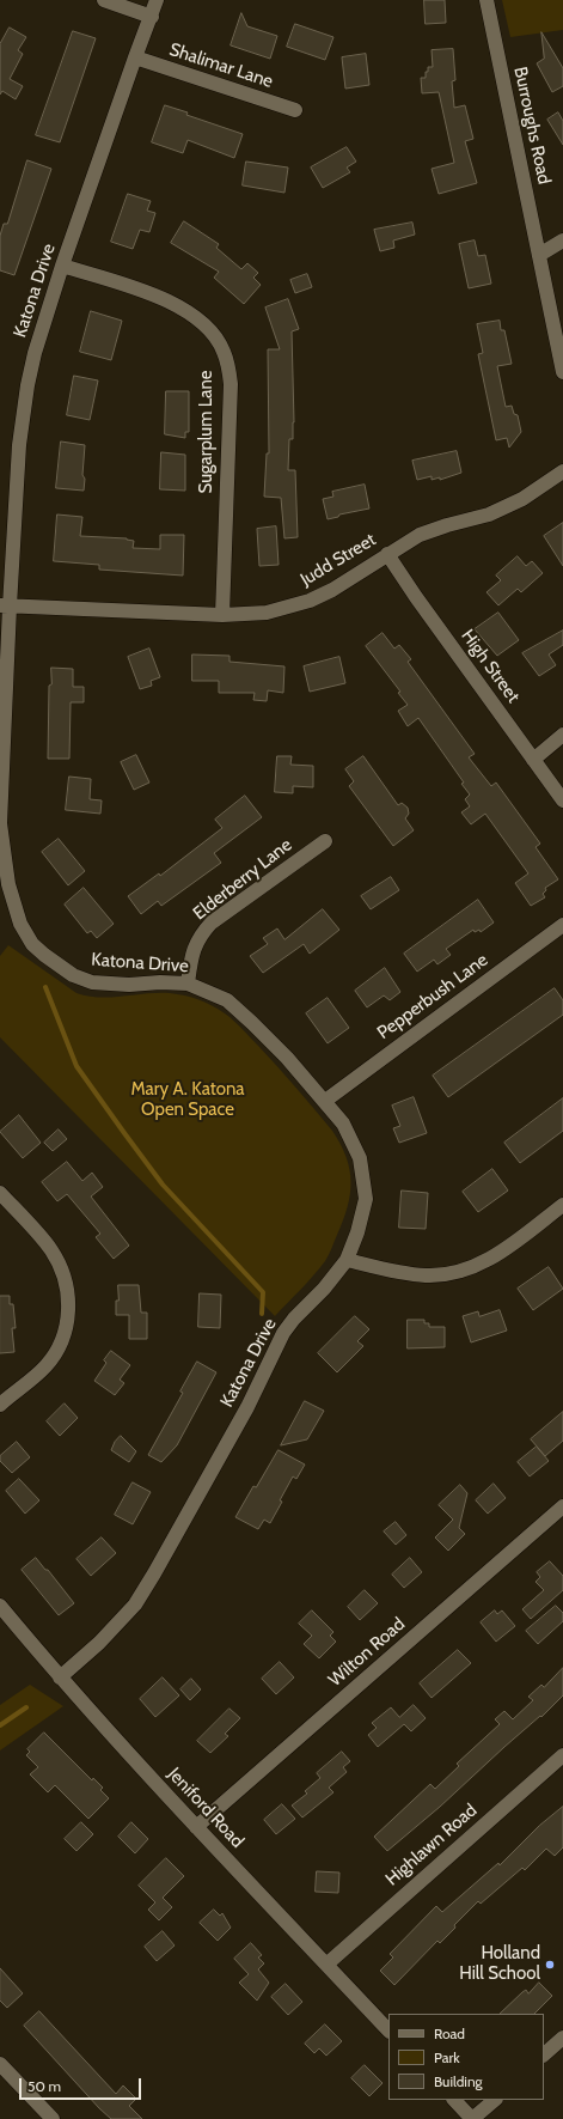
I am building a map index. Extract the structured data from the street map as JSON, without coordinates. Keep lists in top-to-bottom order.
{
  "streets": {
    "street": [
      "Shalimar Lane",
      "Burroughs Road",
      "Katona Drive",
      "Sugarplum Lane",
      "Judd Street",
      "High Street",
      "Elderberry Lane",
      "Pepperbush Lane",
      "Wilton Road",
      "Jeniford Road",
      "Highlawn Road"
    ]
  },
  "crossings": [
    ["Shalimar Lane", "Katona Drive"],
    ["Katona Drive", "Sugarplum Lane"],
    ["Katona Drive", "Judd Street"],
    ["Katona Drive", "Elderberry Lane"],
    ["Katona Drive", "Pepperbush Lane"],
    ["Katona Drive", "Jeniford Road"],
    ["Sugarplum Lane", "Judd Street"],
    ["Judd Street", "High Street"],
    ["Wilton Road", "Jeniford Road"],
    ["Jeniford Road", "Highlawn Road"]
  ],
  "parks": ["Mary A. Katona Open Space"],
  "places": ["Holland Hill School"],
  "legend": ["Road", "Park", "Building"],
  "scale_bar": "50 m"
}
